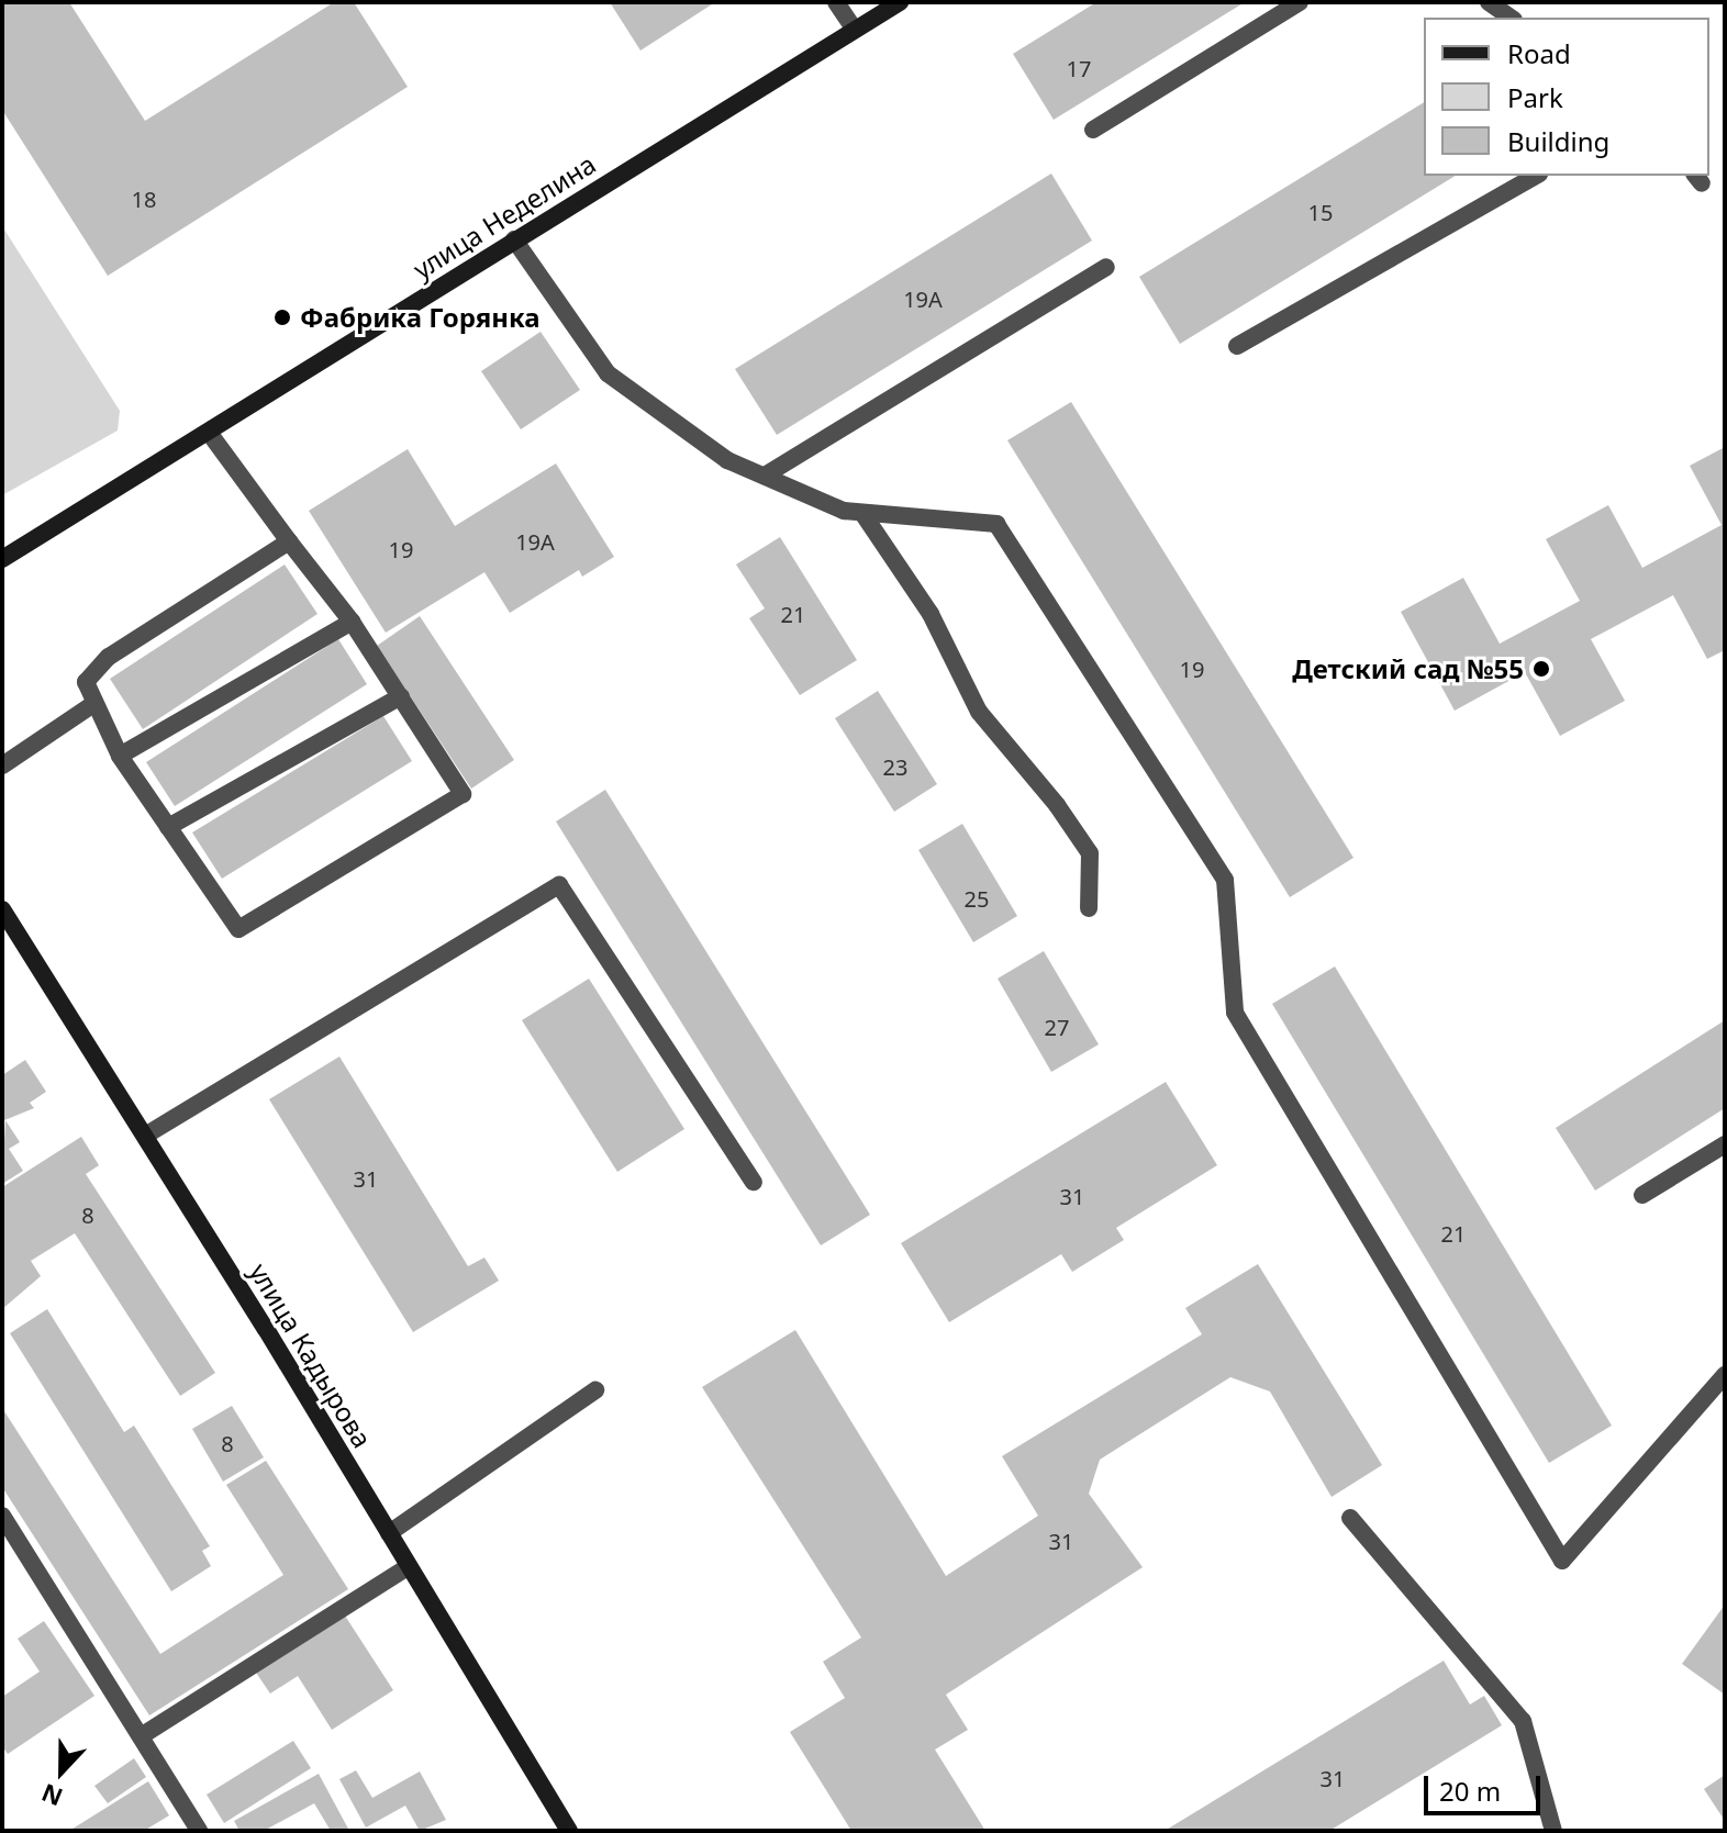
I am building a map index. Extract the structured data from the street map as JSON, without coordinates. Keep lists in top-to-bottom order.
{
  "streets": {
    "street": ["улица Неделина", "улица Кадырова"]
  },
  "places": ["Фабрика Горянка", "Детский сад №55"],
  "house_numbers": [
    "17",
    "18",
    "15",
    "19А",
    "19А",
    "19",
    "21",
    "19",
    "23",
    "25",
    "27",
    "31",
    "31",
    "8",
    "21",
    "8",
    "31",
    "31"
  ],
  "legend": ["Road", "Park", "Building"],
  "scale_bar": "20 m",
  "north": "bottom"
}
